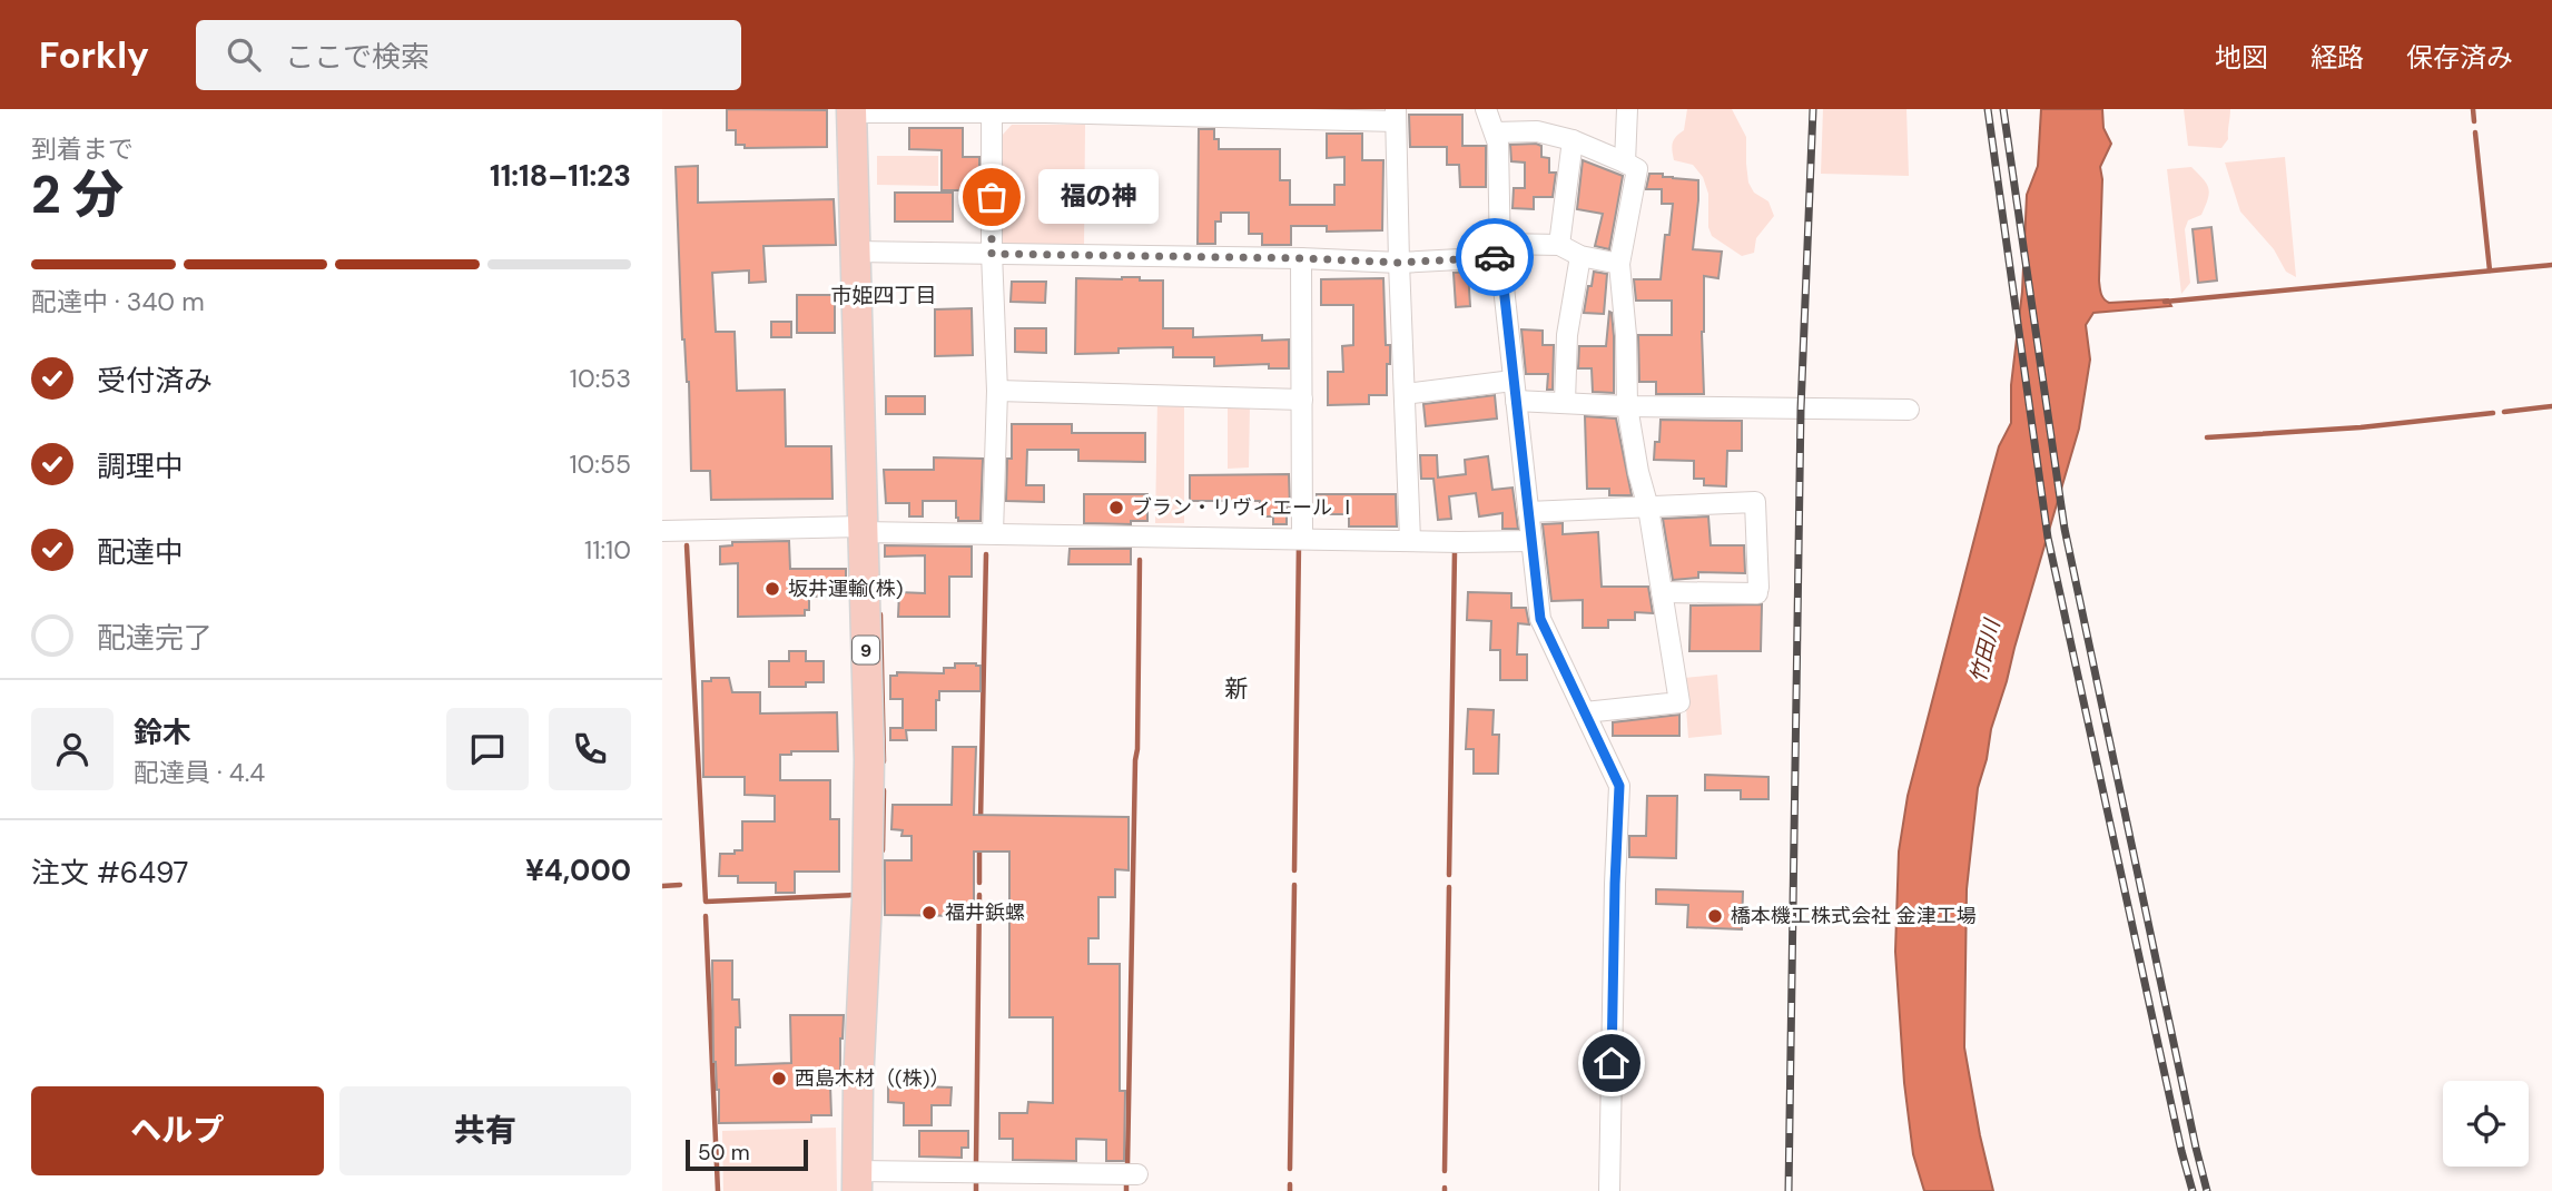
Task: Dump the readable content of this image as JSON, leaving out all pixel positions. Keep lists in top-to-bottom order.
{
  "streets": {
    "main road": ["9"]
  },
  "districts": ["市姫四丁目", "新"],
  "water": ["竹田川"],
  "places": [
    "福の神",
    "ブラン・リヴィエール Ⅰ",
    "坂井運輸(株)",
    "福井鋲螺",
    "橋本機工株式会社 金津工場",
    "西島木材（(株)）"
  ],
  "scale_bar": "50 m",
  "page": {
    "header": "Forkly",
    "search": "ここで検索",
    "nav": ["地図", "経路", "保存済み"],
    "heading": ["2 分", "到着まで", "11:18–11:23"],
    "panel": [
      "鈴木",
      "配達員 · 4.4",
      "注文 #6497",
      "¥4,000"
    ],
    "bubble": "福の神",
    "bar": "配達中 · 340 m",
    "list": [
      ["受付済み", "10:53"],
      ["調理中", "10:55"],
      ["配達中", "11:10"],
      "配達完了"
    ],
    "buttons": ["ヘルプ", "共有"],
    "scale": "50 m"
  }
}
